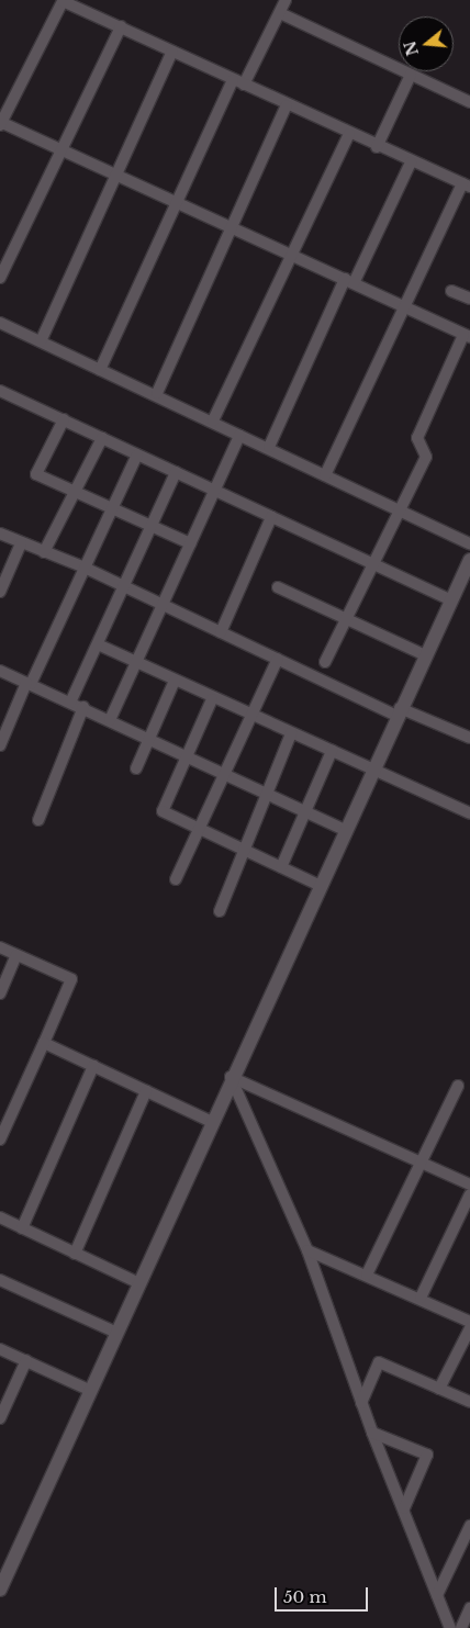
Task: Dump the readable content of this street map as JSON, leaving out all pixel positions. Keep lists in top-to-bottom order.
{
  "scale_bar": "50 m",
  "north": "left"
}
